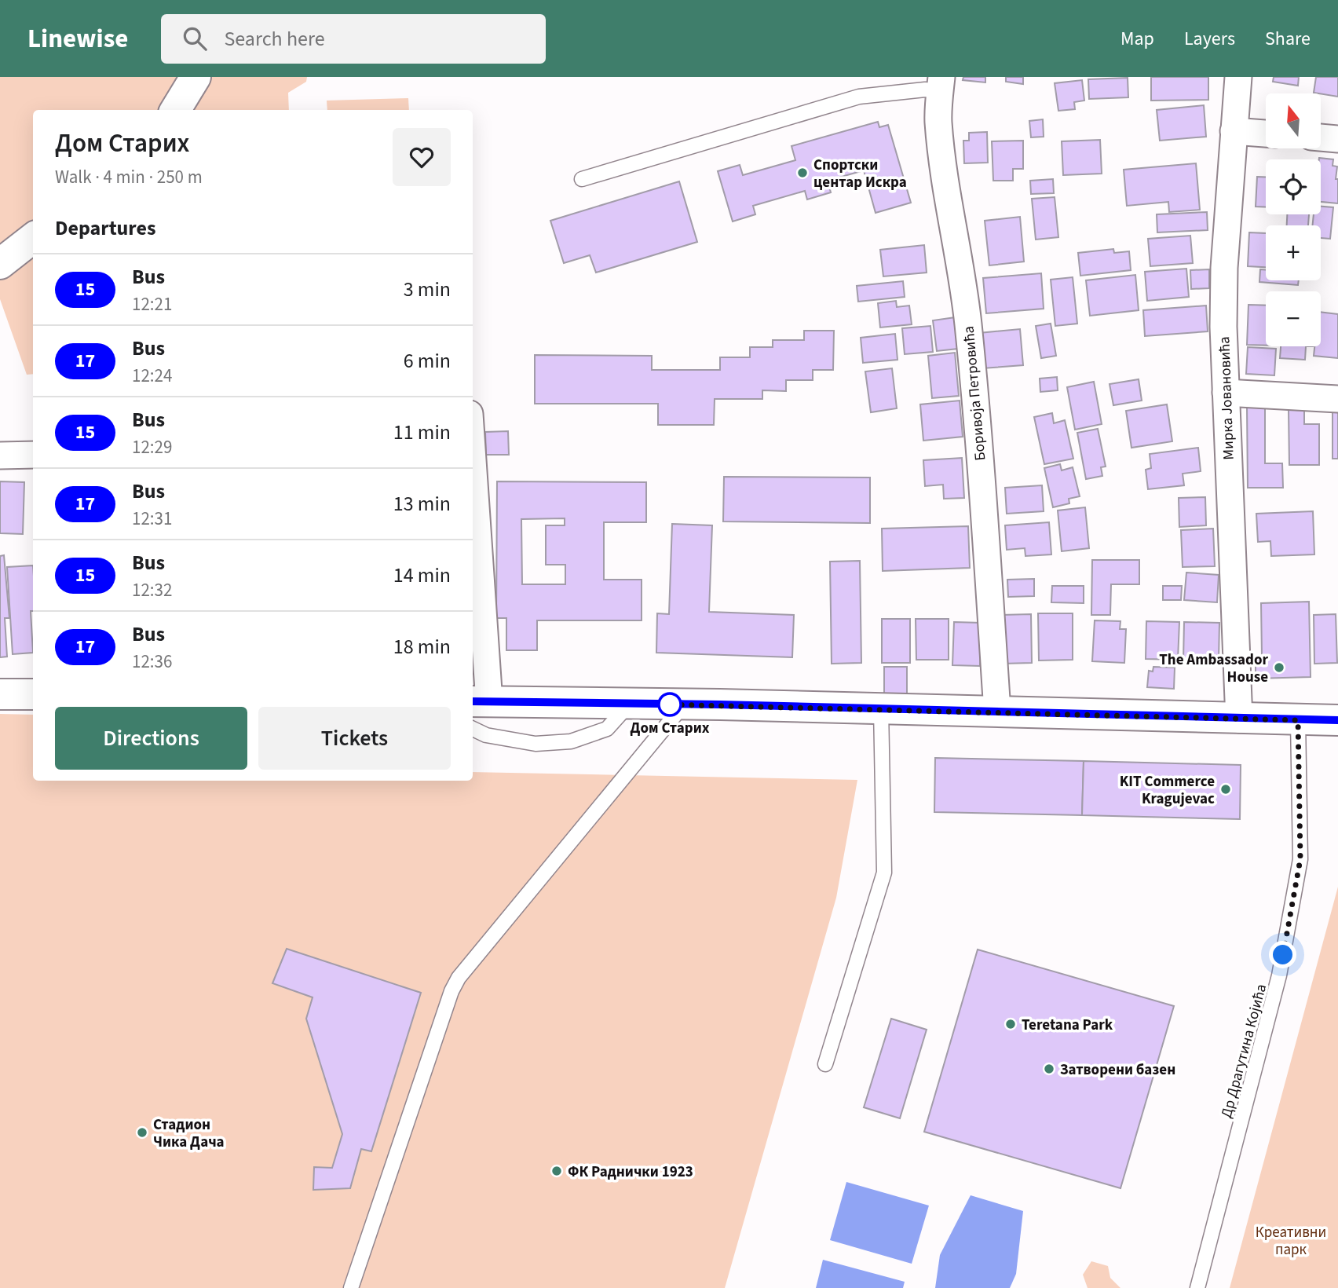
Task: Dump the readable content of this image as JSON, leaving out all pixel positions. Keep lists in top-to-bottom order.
{
  "streets": {
    "street": ["Боривоја Петровића", "Мирка Јовановића"],
    "lane": ["Др Драгутина Којића"]
  },
  "parks": ["Креативни парк"],
  "places": [
    "Спортски центар Искра",
    "The Ambassador House",
    "Дом Старих",
    "KIT Commerce Kragujevac",
    "Teretana Park",
    "Затворени базен",
    "Стадион Чика Дача",
    "ФК Раднички 1923"
  ],
  "lines": ["bus line 15"],
  "north": "top",
  "page": {
    "header": "Linewise",
    "search": "Search here",
    "nav": ["Map", "Layers", "Share"],
    "map_buttons": ["+", "−"],
    "heading": [
      ["Дом Старих", "Walk · 4 min · 250 m"],
      "Departures"
    ],
    "list": [
      {
        "mark": "15",
        "name": "Bus",
        "note": "12:21",
        "value": "3 min"
      },
      {
        "mark": "17",
        "name": "Bus",
        "note": "12:24",
        "value": "6 min"
      },
      {
        "mark": "15",
        "name": "Bus",
        "note": "12:29",
        "value": "11 min"
      },
      {
        "mark": "17",
        "name": "Bus",
        "note": "12:31",
        "value": "13 min"
      },
      {
        "mark": "15",
        "name": "Bus",
        "note": "12:32",
        "value": "14 min"
      },
      {
        "mark": "17",
        "name": "Bus",
        "note": "12:36",
        "value": "18 min"
      }
    ],
    "buttons": ["Directions", "Tickets"]
  }
}
